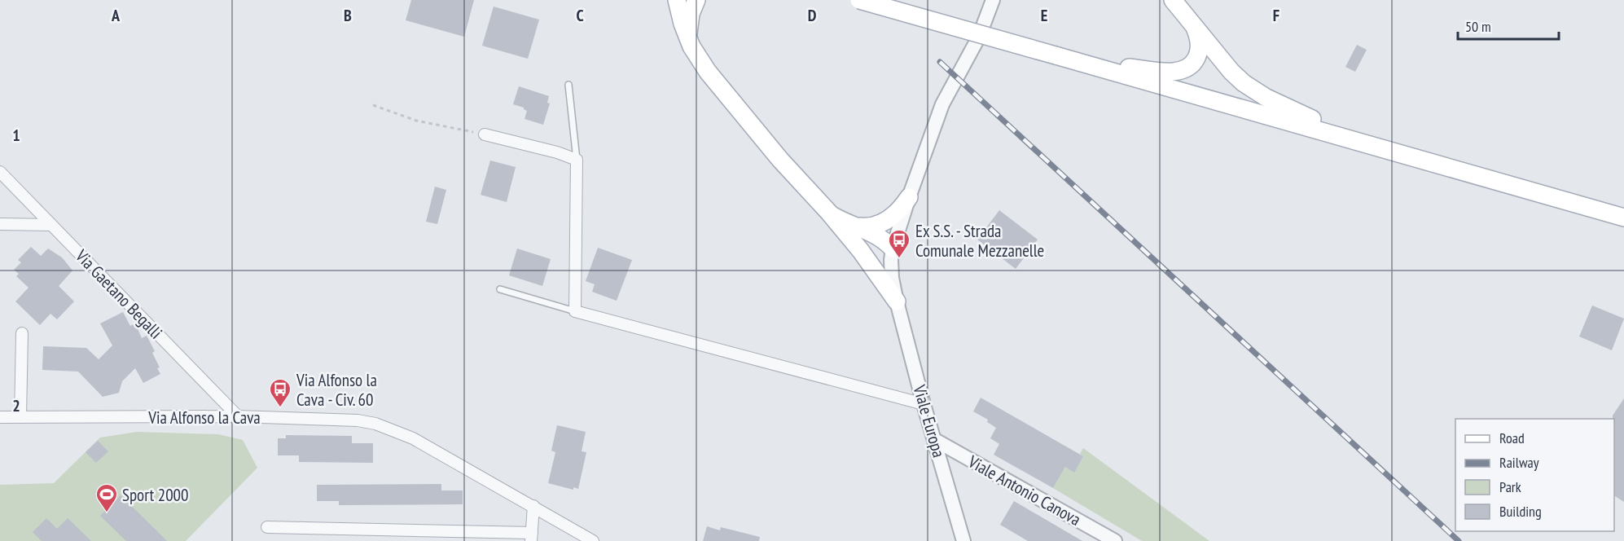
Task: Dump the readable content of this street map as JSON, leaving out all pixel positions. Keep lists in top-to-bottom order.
{
  "streets": {
    "street": [
      "Via Gaetano Begalli",
      "Via Alfonso la Cava",
      "Viale Europa",
      "Viale Antonio Canova"
    ]
  },
  "crossings": [
    ["Via Gaetano Begalli", "Via Alfonso la Cava"],
    ["Viale Europa", "Viale Antonio Canova"]
  ],
  "places": {
    "bus stop": ["Ex S.S. - Strada Comunale Mezzanelle", "Via Alfonso la Cava - Civ. 60"],
    "sports": ["Sport 2000"]
  },
  "legend": [
    "Road",
    "Railway",
    "Park",
    "Building"
  ],
  "scale_bar": "50 m",
  "grid": {
    "columns": [
      "A",
      "B",
      "C",
      "D",
      "E",
      "F"
    ],
    "rows": ["1", "2"]
  }
}
